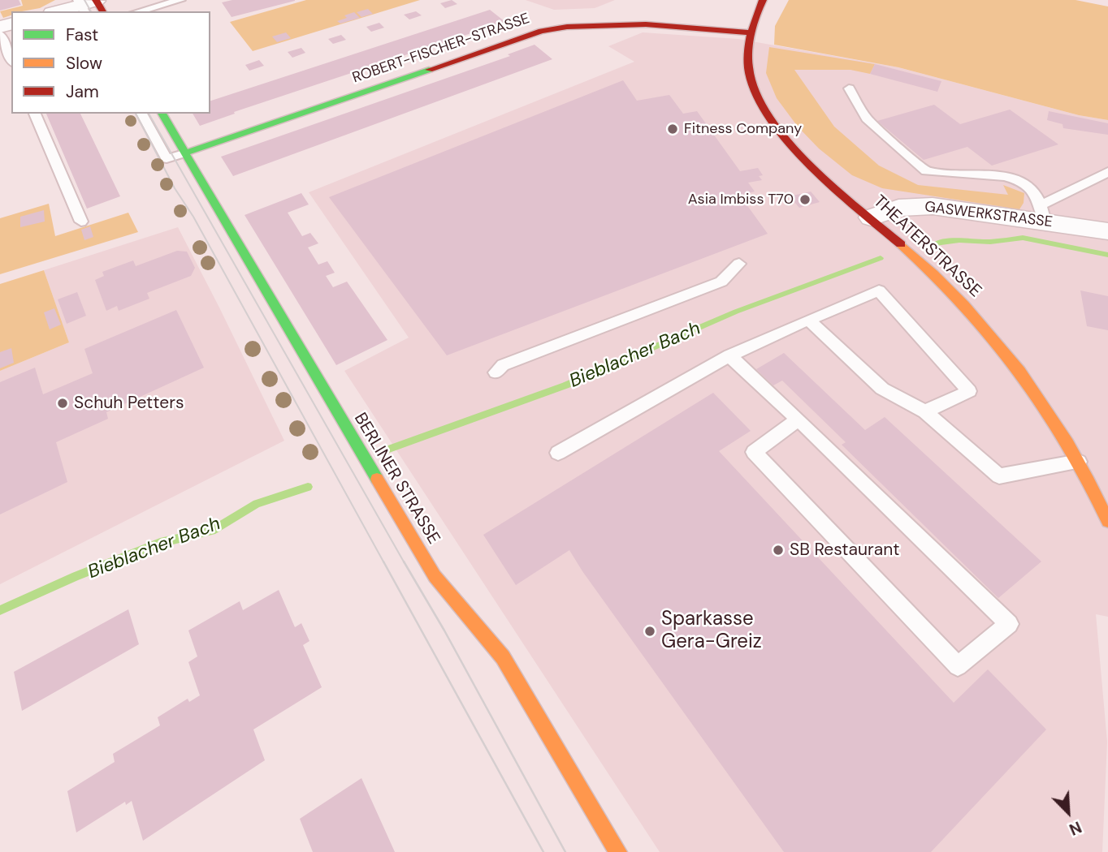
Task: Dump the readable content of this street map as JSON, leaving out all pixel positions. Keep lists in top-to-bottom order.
{
  "streets": {
    "main road": ["ROBERT-FISCHER-STRASSE", "THEATERSTRASSE", "BERLINER STRASSE"],
    "street": ["GASWERKSTRASSE"]
  },
  "crossings": [
    ["ROBERT-FISCHER-STRASSE", "THEATERSTRASSE"],
    ["ROBERT-FISCHER-STRASSE", "BERLINER STRASSE"],
    ["GASWERKSTRASSE", "THEATERSTRASSE"]
  ],
  "water": ["Bieblacher Bach"],
  "places": [
    "Fitness Company",
    "Asia Imbiss T70",
    "Schuh Petters",
    "SB Restaurant",
    "Sparkasse Gera-Greiz"
  ],
  "legend": ["Fast", "Slow", "Jam"],
  "north": "bottom right"
}
